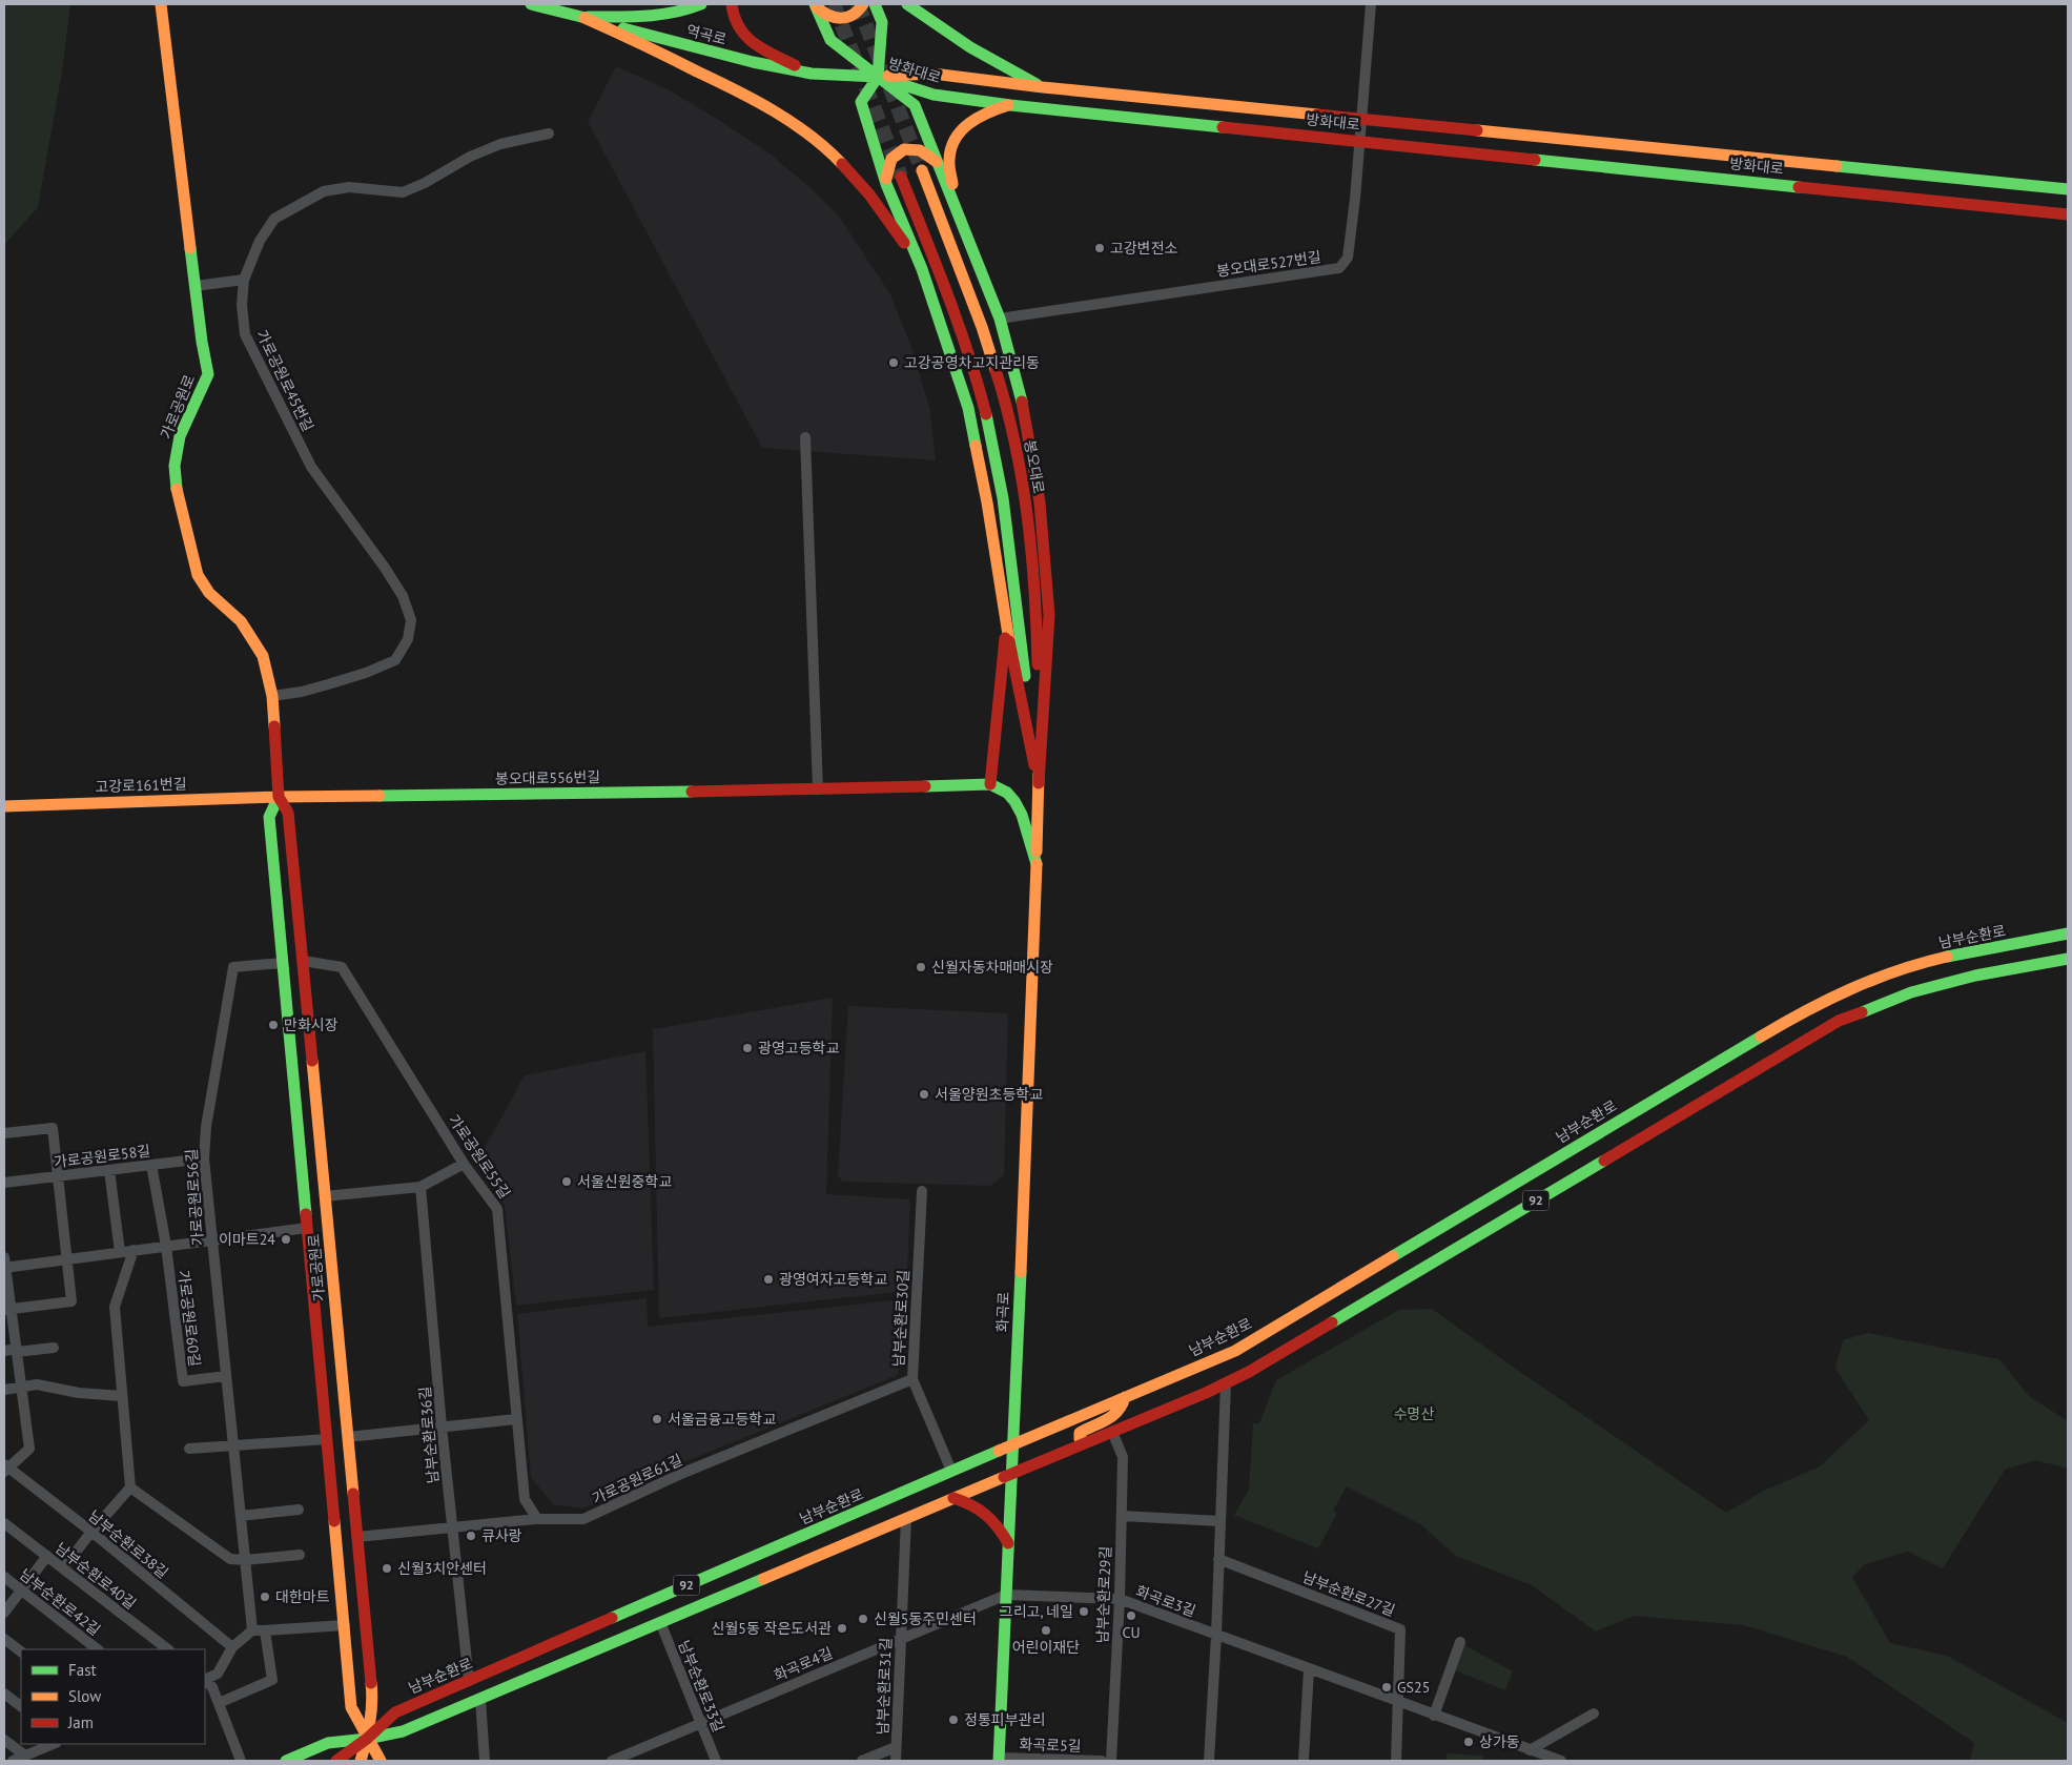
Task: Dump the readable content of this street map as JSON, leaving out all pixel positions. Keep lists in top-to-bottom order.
{
  "streets": {
    "main road": [
      "역곡로",
      "방화대로",
      "가로공원로",
      "봉오대로",
      "봉오대로556번길",
      "고강로161번길",
      "남부순환로",
      "92",
      "화곡로"
    ],
    "street": [
      "봉오대로527번길",
      "가로공원로45번길",
      "가로공원로58길",
      "가로공원로55길",
      "가로공원로56길",
      "가로공원로60길",
      "남부순환로30길",
      "남부순환로36길",
      "가로공원로61길",
      "남부순환로38길",
      "남부순환로40길",
      "남부순환로27길",
      "남부순환로29길",
      "화곡로3길",
      "남부순환로42길",
      "화곡로4길",
      "남부순환로33길",
      "남부순환로31길",
      "화곡로5길"
    ]
  },
  "crossings": [
    ["역곡로", "방화대로"],
    ["가로공원로45번길", "가로공원로"],
    ["가로공원로", "봉오대로556번길"],
    ["가로공원로", "고강로161번길"],
    ["가로공원로", "남부순환로"],
    ["가로공원로", "가로공원로55길"],
    ["가로공원로", "가로공원로56길"],
    ["가로공원로", "가로공원로61길"],
    ["봉오대로", "화곡로"],
    ["봉오대로556번길", "고강로161번길"],
    ["남부순환로", "화곡로"],
    ["남부순환로", "남부순환로30길"],
    ["남부순환로", "남부순환로36길"],
    ["남부순환로", "남부순환로29길"],
    ["남부순환로", "남부순환로33길"],
    ["남부순환로", "남부순환로31길"],
    ["가로공원로58길", "가로공원로56길"],
    ["가로공원로58길", "가로공원로60길"],
    ["가로공원로55길", "가로공원로61길"],
    ["가로공원로56길", "가로공원로60길"],
    ["화곡로", "화곡로3길"],
    ["화곡로", "화곡로4길"],
    ["화곡로", "화곡로5길"],
    ["남부순환로30길", "가로공원로61길"],
    ["남부순환로36길", "가로공원로61길"],
    ["남부순환로27길", "화곡로3길"],
    ["남부순환로29길", "화곡로3길"],
    ["화곡로3길", "화곡로4길"],
    ["화곡로4길", "남부순환로33길"],
    ["화곡로4길", "남부순환로31길"]
  ],
  "parks": ["수명산"],
  "places": [
    "고강변전소",
    "고강공영차고지관리동",
    "신월자동차매매시장",
    "만화시장",
    "광영고등학교",
    "서울양원초등학교",
    "서울신원중학교",
    "이마트24",
    "광영여자고등학교",
    "서울금융고등학교",
    "큐사랑",
    "신월3치안센터",
    "대한마트",
    "그리고, 네일",
    "CU",
    "신월5동주민센터",
    "신월5동 작은도서관",
    "어린이재단",
    "GS25",
    "정통피부관리",
    "상가동"
  ],
  "legend": ["Fast", "Slow", "Jam"]
}
